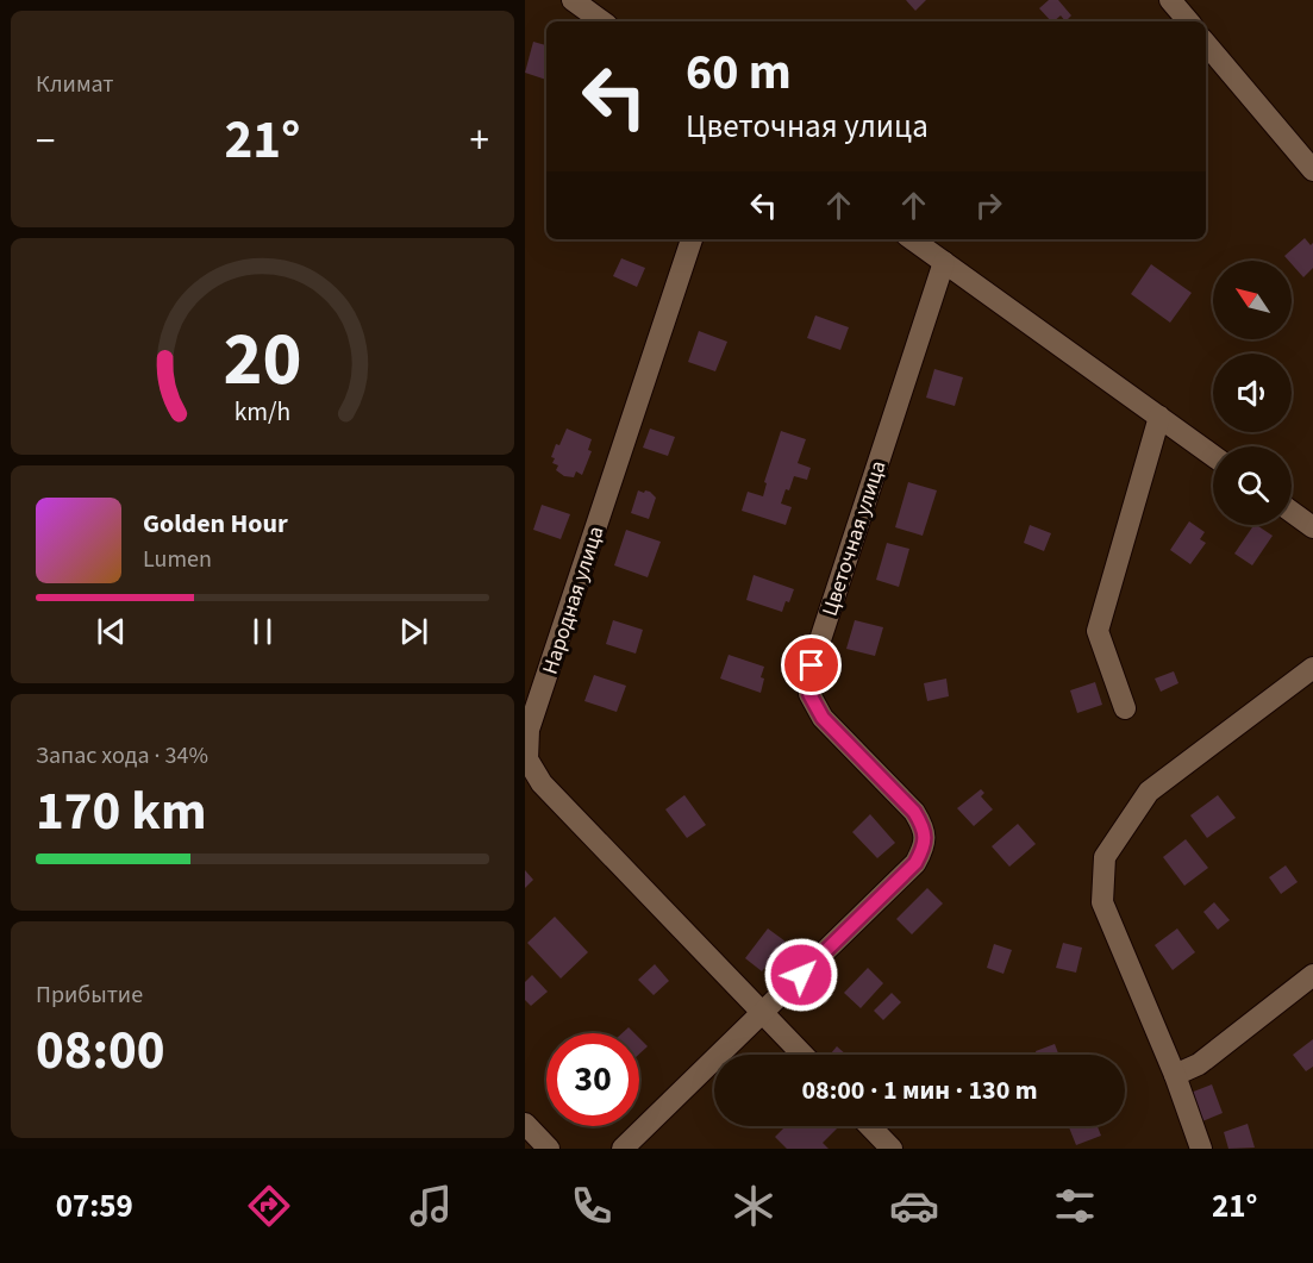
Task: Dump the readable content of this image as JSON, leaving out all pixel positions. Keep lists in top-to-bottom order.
{
  "streets": {
    "street": ["Цветочная улица", "Народная улица"]
  },
  "crossings": [
    ["Цветочная улица", "Народная улица"]
  ],
  "north": "top left",
  "page": {
    "tile": [
      "Климат",
      ["Запас хода · 34%", "170 km"],
      ["Прибытие", "08:00"]
    ],
    "turn": ["60 m", "Цветочная улица"],
    "heat": ["−", "21°", "+"],
    "song": ["Golden Hour", "Lumen"],
    "limit": "30",
    "trip": "08:00 · 1 мин · 130 m",
    "tabs": ["07:59", "21°"],
    "gauge": ["20", "km/h"]
  }
}
